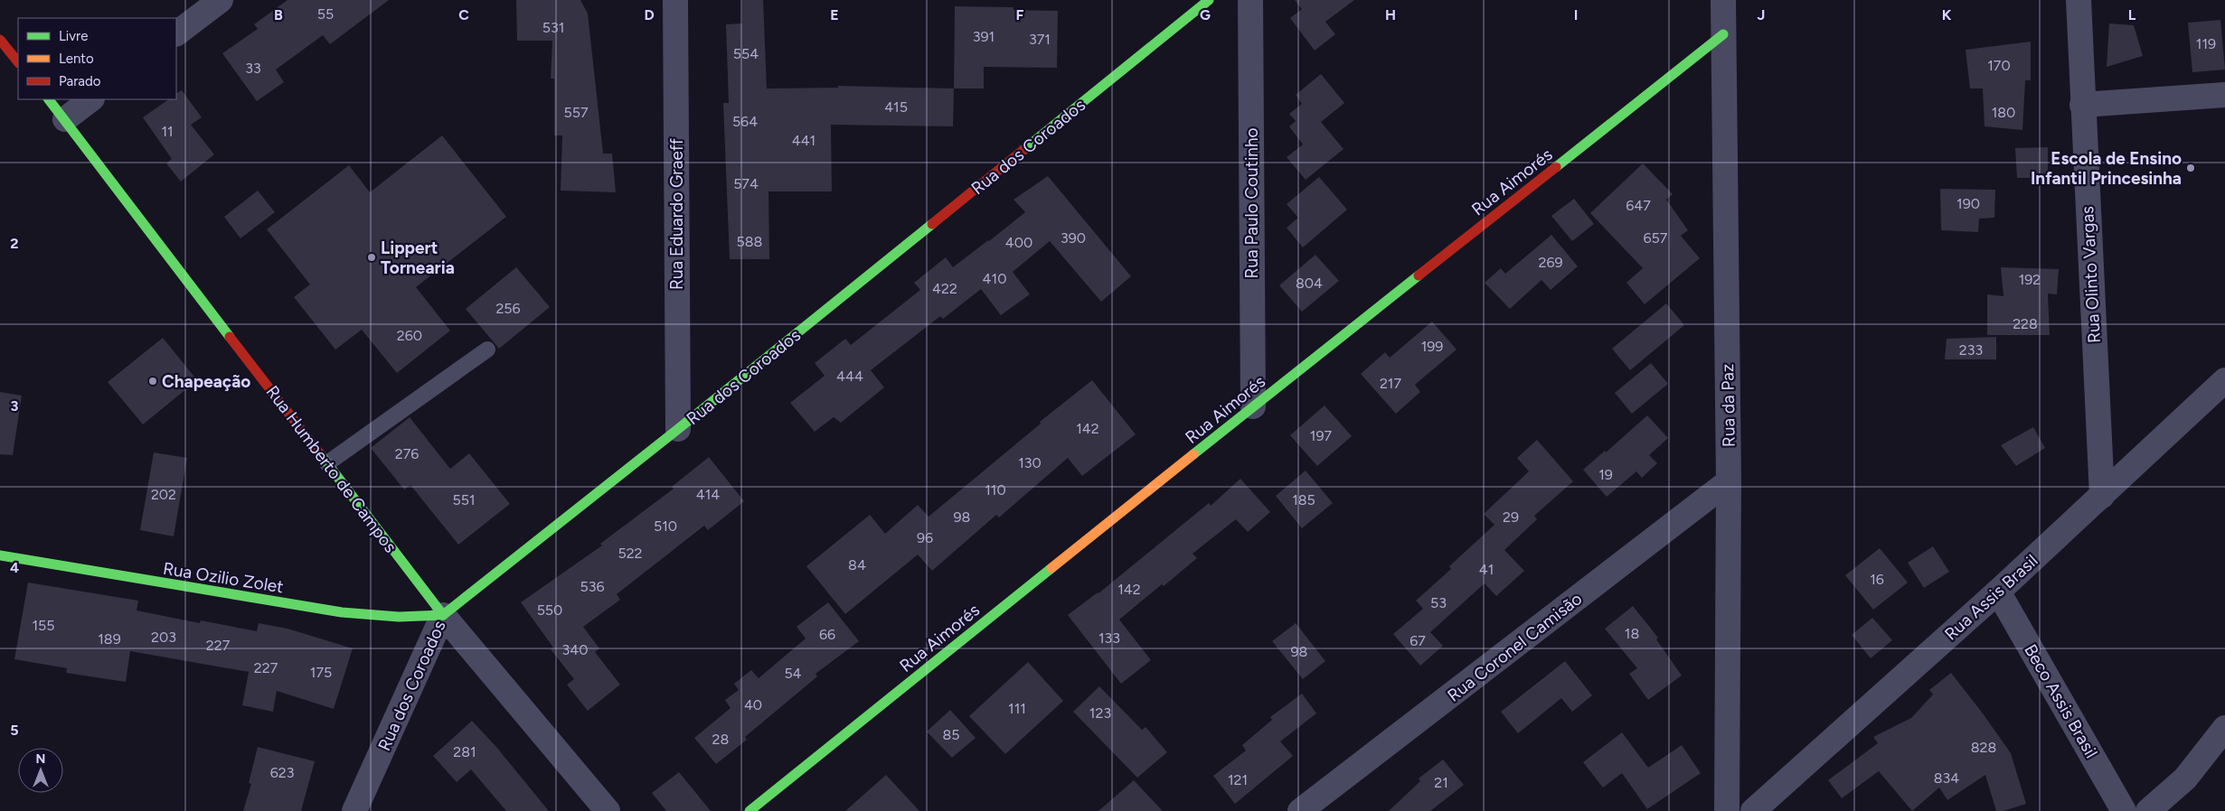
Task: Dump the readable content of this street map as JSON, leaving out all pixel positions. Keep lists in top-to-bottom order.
{
  "streets": {
    "street": [
      "Rua dos Coroados",
      "Rua Aimorés",
      "Rua Paulo Coutinho",
      "Rua Eduardo Graeff",
      "Rua Olinto Vargas",
      "Rua da Paz",
      "Rua Humberto de Campos",
      "Rua Ozilio Zolet",
      "Rua Assis Brasil",
      "Rua Coronel Camisão",
      "Beco Assis Brasil"
    ]
  },
  "crossings": [
    ["Rua dos Coroados", "Rua Eduardo Graeff"],
    ["Rua dos Coroados", "Rua Humberto de Campos"],
    ["Rua dos Coroados", "Rua Ozilio Zolet"],
    ["Rua Aimorés", "Rua Paulo Coutinho"],
    ["Rua Aimorés", "Rua da Paz"],
    ["Rua Olinto Vargas", "Rua Assis Brasil"],
    ["Rua da Paz", "Rua Coronel Camisão"],
    ["Rua Humberto de Campos", "Rua Ozilio Zolet"],
    ["Rua Assis Brasil", "Beco Assis Brasil"]
  ],
  "places": ["Escola de Ensino Infantil Princesinha", "Lippert Tornearia", "Chapeação"],
  "house_numbers": [
    "55",
    "531",
    "391",
    "371",
    "119",
    "554",
    "170",
    "33",
    "415",
    "557",
    "180",
    "564",
    "11",
    "441",
    "574",
    "190",
    "647",
    "390",
    "657",
    "588",
    "400",
    "269",
    "410",
    "192",
    "804",
    "422",
    "256",
    "228",
    "260",
    "199",
    "233",
    "444",
    "217",
    "142",
    "197",
    "276",
    "130",
    "19",
    "110",
    "202",
    "414",
    "551",
    "185",
    "98",
    "29",
    "510",
    "96",
    "522",
    "84",
    "41",
    "16",
    "536",
    "142",
    "53",
    "550",
    "155",
    "18",
    "66",
    "203",
    "133",
    "189",
    "67",
    "227",
    "340",
    "98",
    "227",
    "175",
    "54",
    "40",
    "111",
    "123",
    "85",
    "28",
    "828",
    "281",
    "623",
    "834",
    "121",
    "21"
  ],
  "legend": ["Livre", "Lento", "Parado"],
  "north": "top",
  "grid": {
    "columns": [
      "B",
      "C",
      "D",
      "E",
      "F",
      "G",
      "H",
      "I",
      "J",
      "K",
      "L"
    ],
    "rows": [
      "2",
      "3",
      "4",
      "5"
    ]
  }
}
